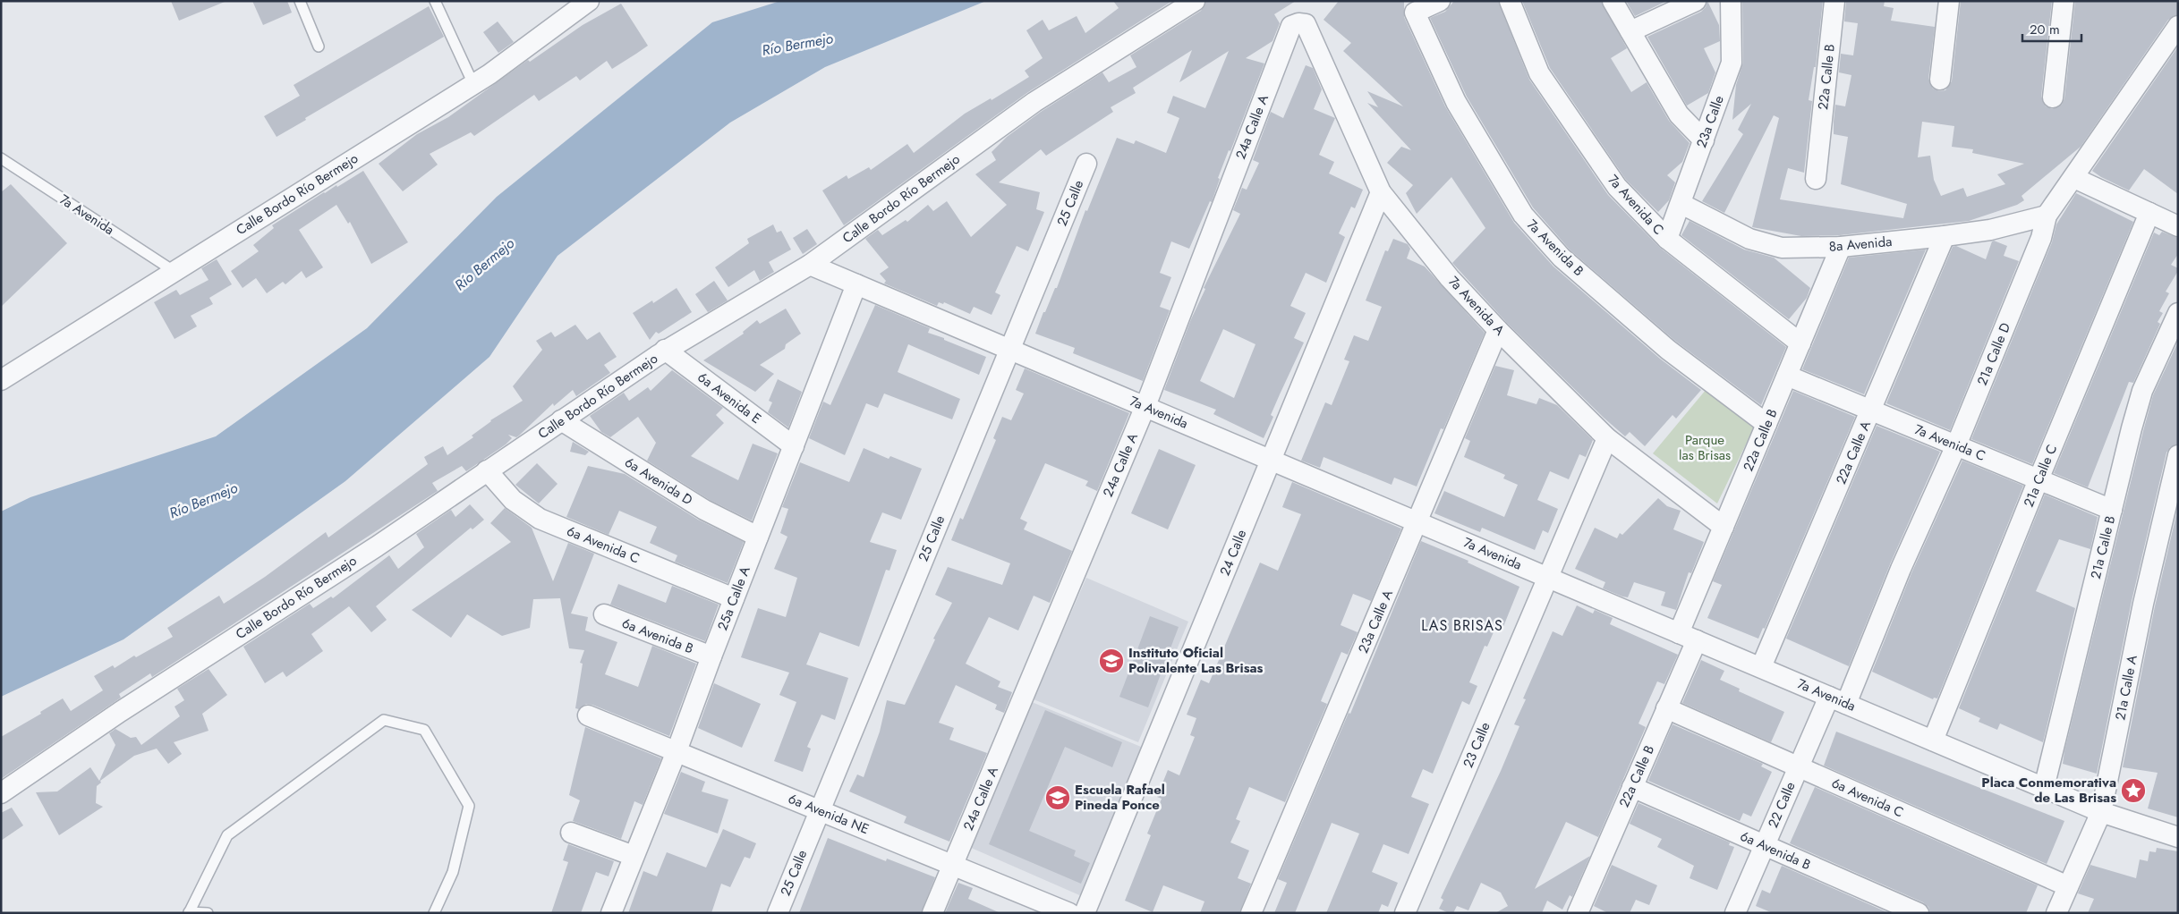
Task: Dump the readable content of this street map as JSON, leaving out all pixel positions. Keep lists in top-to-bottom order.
{
  "streets": {
    "street": [
      "22a Calle B",
      "23a Calle",
      "24a Calle A",
      "Calle Bordo Río Bermejo",
      "25 Calle",
      "7a Avenida C",
      "7a Avenida",
      "8a Avenida",
      "7a Avenida B",
      "7a Avenida A",
      "21a Calle D",
      "6a Avenida E",
      "22a Calle A",
      "21a Calle C",
      "6a Avenida D",
      "6a Avenida C",
      "21a Calle B",
      "24 Calle",
      "25a Calle A",
      "23a Calle A",
      "6a Avenida B",
      "21a Calle A",
      "23 Calle",
      "22 Calle",
      "6a Avenida NE"
    ]
  },
  "crossings": [
    ["22a Calle B", "7a Avenida C"],
    ["22a Calle B", "7a Avenida"],
    ["22a Calle B", "8a Avenida"],
    ["22a Calle B", "7a Avenida B"],
    ["22a Calle B", "7a Avenida A"],
    ["22a Calle B", "6a Avenida C"],
    ["22a Calle B", "6a Avenida B"],
    ["23a Calle", "7a Avenida C"],
    ["23a Calle", "8a Avenida"],
    ["24a Calle A", "7a Avenida"],
    ["24a Calle A", "7a Avenida A"],
    ["24a Calle A", "6a Avenida NE"],
    ["Calle Bordo Río Bermejo", "7a Avenida"],
    ["Calle Bordo Río Bermejo", "6a Avenida E"],
    ["Calle Bordo Río Bermejo", "6a Avenida D"],
    ["Calle Bordo Río Bermejo", "6a Avenida C"],
    ["25 Calle", "7a Avenida"],
    ["25 Calle", "6a Avenida NE"],
    ["7a Avenida C", "21a Calle D"],
    ["7a Avenida C", "22a Calle A"],
    ["7a Avenida C", "21a Calle C"],
    ["7a Avenida C", "21a Calle B"],
    ["7a Avenida", "21a Calle D"],
    ["7a Avenida", "22a Calle A"],
    ["7a Avenida", "21a Calle C"],
    ["7a Avenida", "21a Calle B"],
    ["7a Avenida", "24 Calle"],
    ["7a Avenida", "25a Calle A"],
    ["7a Avenida", "23a Calle A"],
    ["7a Avenida", "21a Calle A"],
    ["7a Avenida", "23 Calle"],
    ["7a Avenida", "22 Calle"],
    ["8a Avenida", "21a Calle D"],
    ["8a Avenida", "22a Calle A"],
    ["7a Avenida A", "24 Calle"],
    ["7a Avenida A", "23a Calle A"],
    ["7a Avenida A", "23 Calle"],
    ["21a Calle D", "22 Calle"],
    ["6a Avenida E", "25a Calle A"],
    ["6a Avenida D", "25a Calle A"],
    ["6a Avenida C", "25a Calle A"],
    ["6a Avenida C", "21a Calle A"],
    ["6a Avenida C", "22 Calle"],
    ["25a Calle A", "6a Avenida B"],
    ["25a Calle A", "6a Avenida NE"],
    ["6a Avenida B", "22 Calle"]
  ],
  "districts": ["LAS BRISAS"],
  "water": ["Río Bermejo"],
  "parks": ["Parque las Brisas"],
  "places": {
    "school or university": ["Instituto Oficial Polivalente Las Brisas", "Escuela Rafael Pineda Ponce"],
    "place": ["Placa Conmemorativa de Las Brisas"]
  },
  "scale_bar": "20 m"
}
